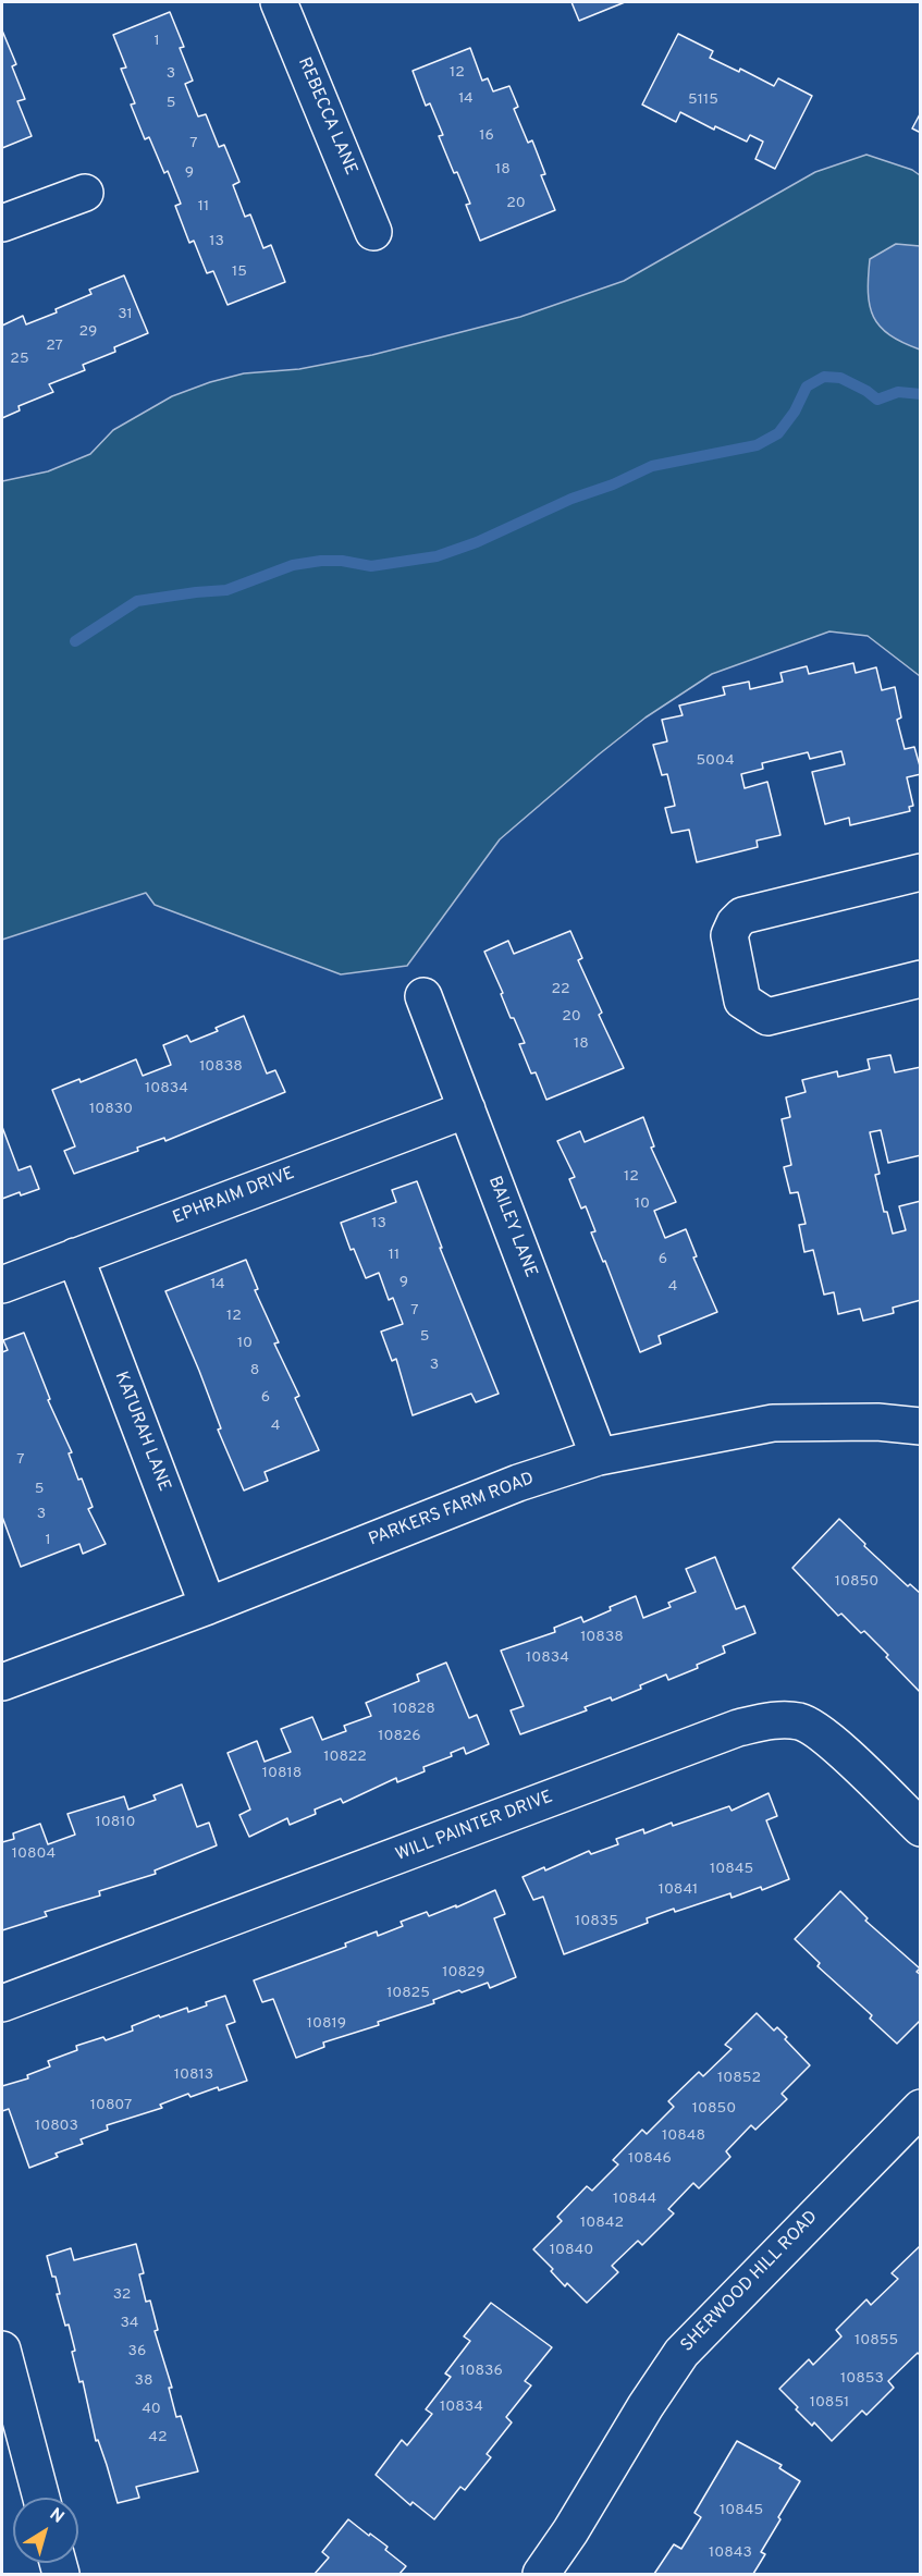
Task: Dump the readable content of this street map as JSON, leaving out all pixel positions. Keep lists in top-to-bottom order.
{
  "streets": {
    "street": [
      "REBECCA LANE",
      "EPHRAIM DRIVE",
      "BAILEY LANE",
      "KATURAH LANE",
      "PARKERS FARM ROAD",
      "WILL PAINTER DRIVE",
      "SHERWOOD HILL ROAD"
    ]
  },
  "crossings": [
    ["EPHRAIM DRIVE", "BAILEY LANE"],
    ["EPHRAIM DRIVE", "KATURAH LANE"],
    ["BAILEY LANE", "PARKERS FARM ROAD"],
    ["KATURAH LANE", "PARKERS FARM ROAD"]
  ],
  "house_numbers": [
    "1",
    "12",
    "3",
    "14",
    "5115",
    "5",
    "16",
    "7",
    "18",
    "9",
    "20",
    "11",
    "13",
    "15",
    "31",
    "29",
    "27",
    "25",
    "5004",
    "22",
    "20",
    "18",
    "10838",
    "10834",
    "10830",
    "12",
    "10",
    "13",
    "11",
    "6",
    "9",
    "14",
    "4",
    "7",
    "12",
    "5",
    "10",
    "3",
    "8",
    "6",
    "4",
    "7",
    "5",
    "3",
    "1",
    "10850",
    "10838",
    "10834",
    "10828",
    "10826",
    "10822",
    "10818",
    "10810",
    "10804",
    "10845",
    "10841",
    "10835",
    "10829",
    "10825",
    "10819",
    "10813",
    "10852",
    "10807",
    "10850",
    "10803",
    "10848",
    "10846",
    "10844",
    "10842",
    "10840",
    "32",
    "34",
    "10855",
    "36",
    "10836",
    "10853",
    "38",
    "10851",
    "10834",
    "40",
    "42",
    "10845",
    "10843"
  ],
  "north": "top right"
}
